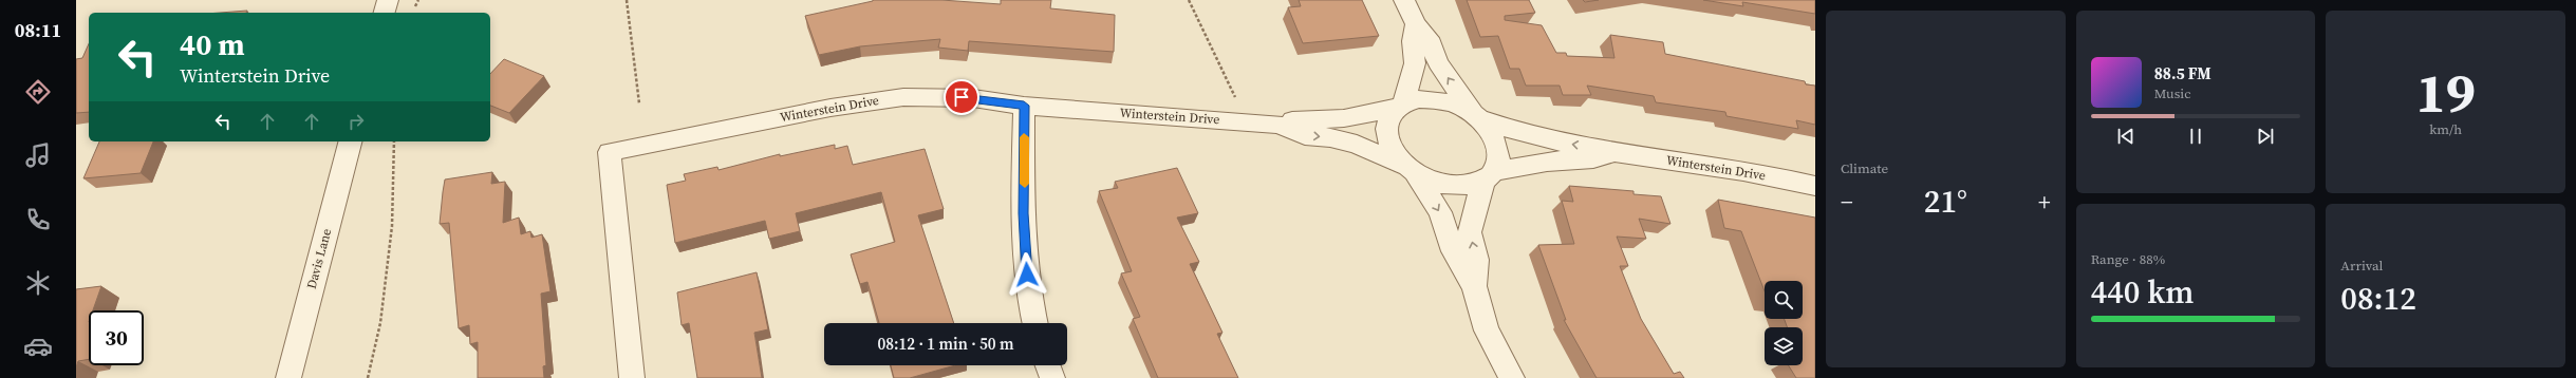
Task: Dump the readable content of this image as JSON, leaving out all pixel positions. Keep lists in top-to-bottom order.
{
  "streets": {
    "street": ["Winterstein Drive", "Davis Lane"]
  },
  "page": {
    "tabs": "08:11",
    "tile": [
      "Climate",
      ["19", "km/h"],
      ["Range · 88%", "440 km"],
      ["Arrival", "08:12"]
    ],
    "turn": ["40 m", "Winterstein Drive"],
    "song": ["88.5 FM", "Music"],
    "heat": ["−", "21°", "+"],
    "limit": "30",
    "trip": "08:12 · 1 min · 50 m"
  }
}
